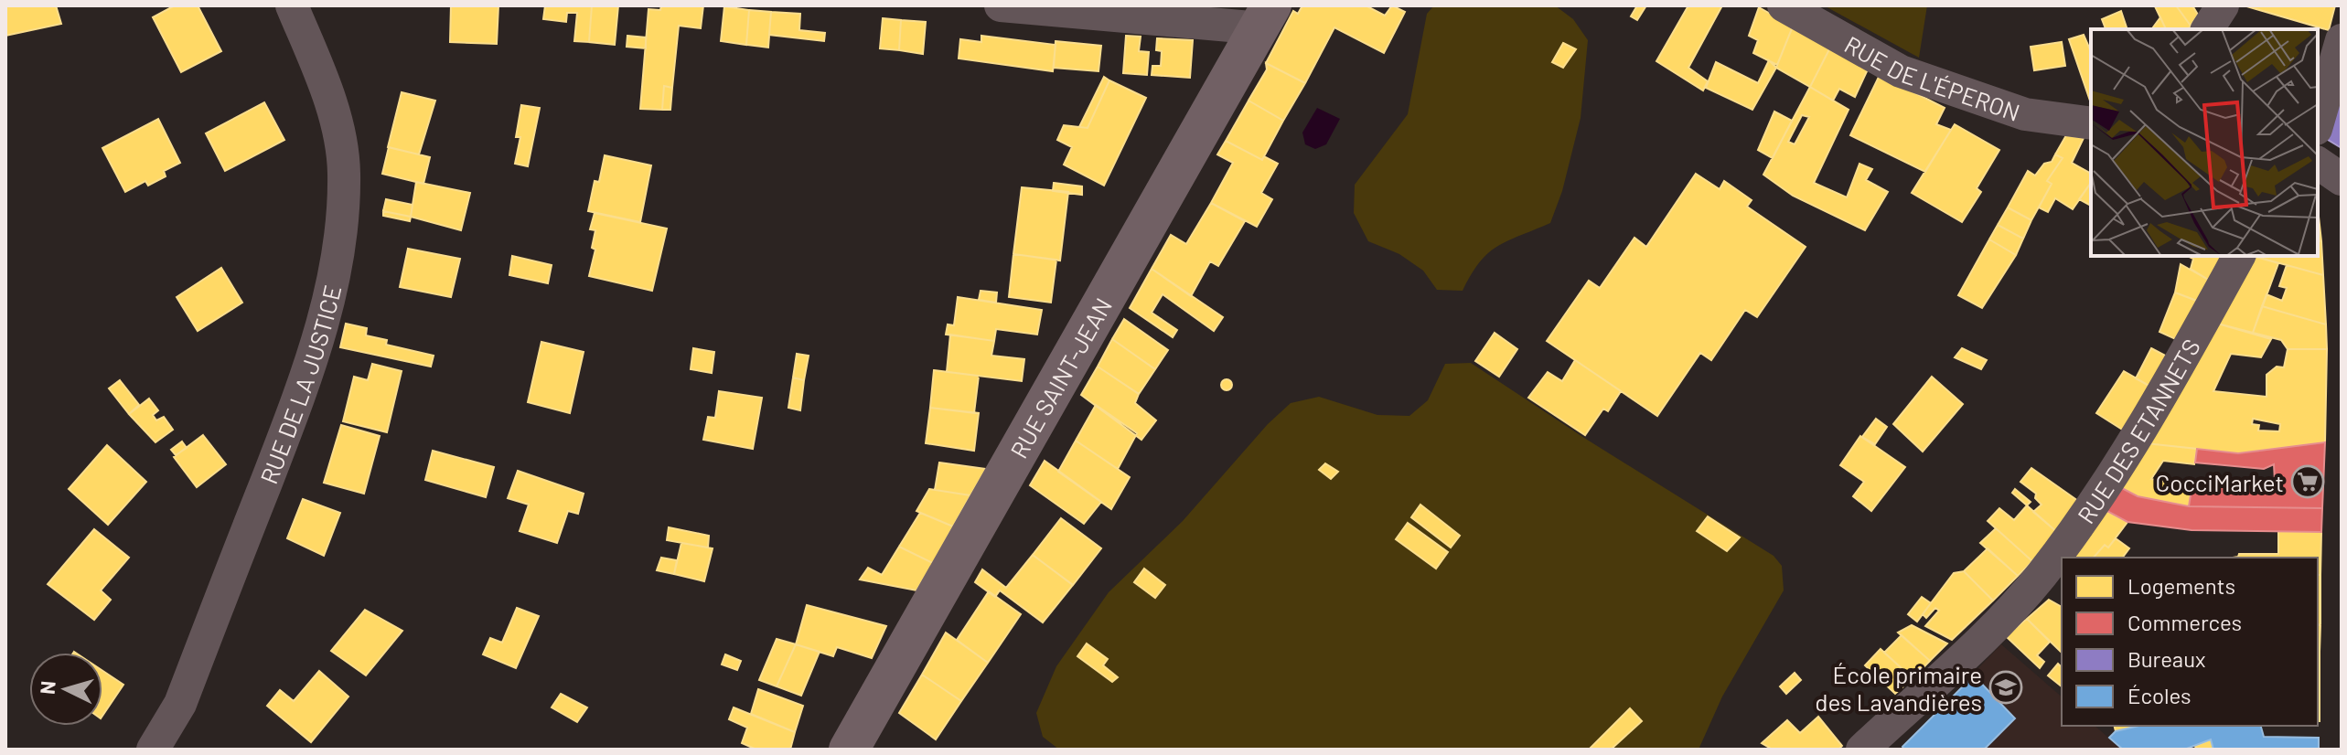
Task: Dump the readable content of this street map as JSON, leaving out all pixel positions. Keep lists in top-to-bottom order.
{
  "streets": {
    "street": [
      "RUE DE L'ÉPERON",
      "RUE SAINT-JEAN",
      "RUE DE LA JUSTICE",
      "RUE DES ETANNETS"
    ]
  },
  "places": {
    "supermarket": ["CocciMarket"],
    "school or university": ["École primaire des Lavandières"]
  },
  "legend": [
    "Logements",
    "Commerces",
    "Bureaux",
    "Écoles"
  ],
  "north": "left"
}
